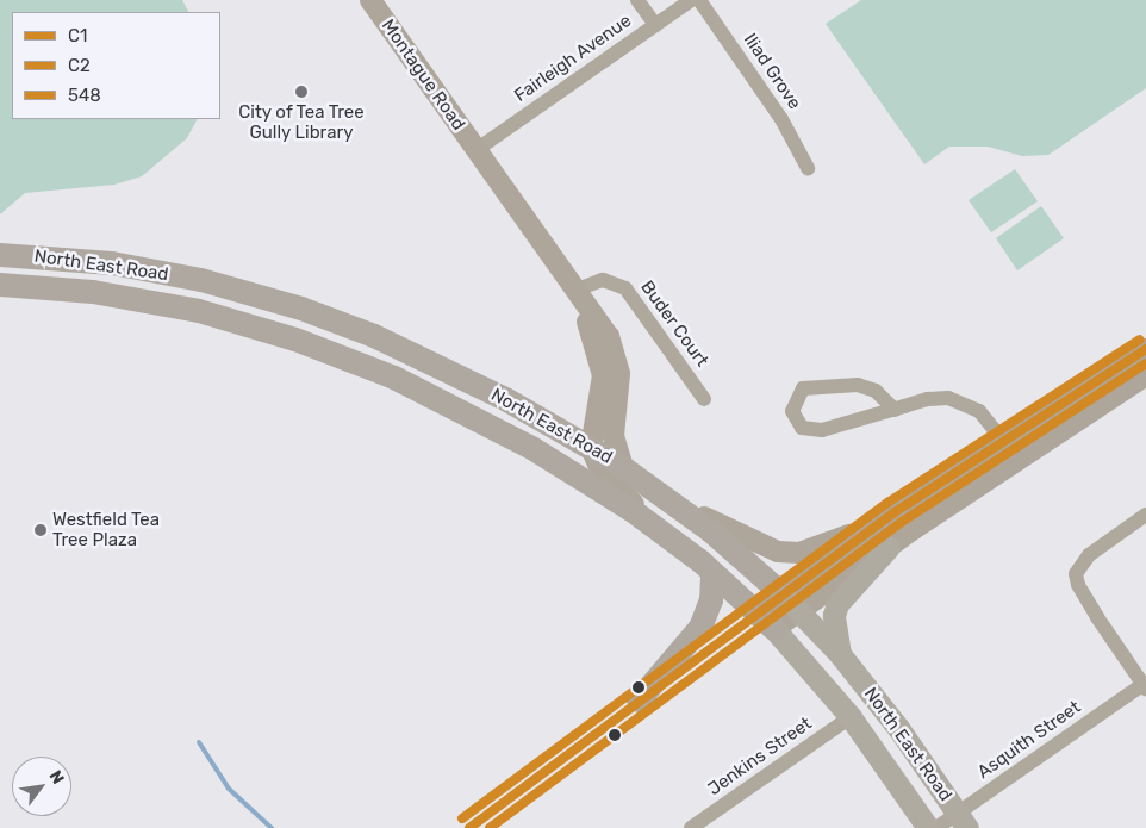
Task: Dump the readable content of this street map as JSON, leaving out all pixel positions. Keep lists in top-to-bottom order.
{
  "streets": {
    "highway": ["North East Road"],
    "main road": ["Montague Road"],
    "street": [
      "Fairleigh Avenue",
      "Iliad Grove",
      "Buder Court",
      "Asquith Street",
      "Jenkins Street"
    ]
  },
  "crossings": [
    ["Fairleigh Avenue", "Montague Road"],
    ["Montague Road", "North East Road"],
    ["Montague Road", "Buder Court"],
    ["North East Road", "Asquith Street"],
    ["North East Road", "Jenkins Street"]
  ],
  "places": ["City of Tea Tree Gully Library", "Westfield Tea Tree Plaza"],
  "lines": ["transit line 548", "transit line C1", "transit line C2"],
  "legend": ["C1", "C2", "548"],
  "north": "top right"
}
